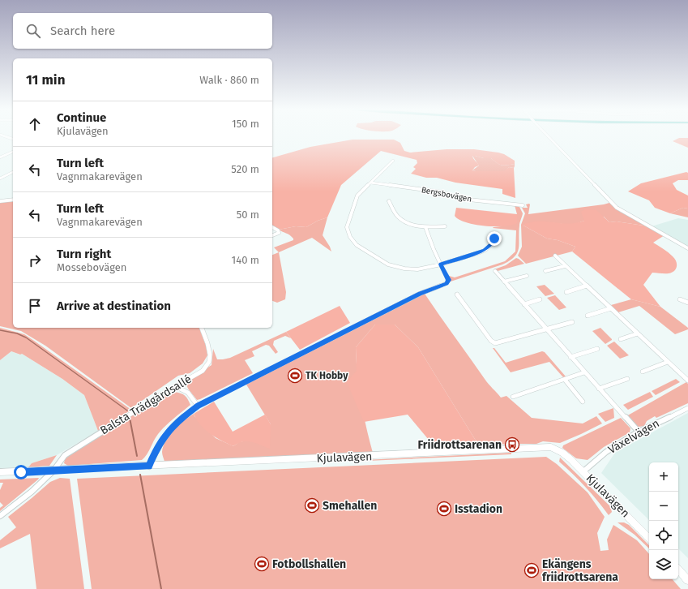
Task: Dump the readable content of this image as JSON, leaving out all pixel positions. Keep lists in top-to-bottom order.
{
  "streets": {
    "street": [
      "Bergsbovägen",
      "Balsta Trädgårdsallé",
      "Växelvägen",
      "Kjulavägen"
    ]
  },
  "crossings": [
    ["Balsta Trädgårdsallé", "Kjulavägen"],
    ["Växelvägen", "Kjulavägen"]
  ],
  "places": {
    "sports": [
      "TK Hobby",
      "Smehallen",
      "Isstadion",
      "Fotbollshallen",
      "Ekängens friidrottsarena"
    ],
    "bus stop": ["Friidrottsarenan"]
  },
  "page": {
    "search": "Search here",
    "heading": ["11 min", "Walk · 860 m"],
    "list": [
      ["Continue", "Kjulavägen", "150 m"],
      ["Turn left", "Vagnmakarevägen", "520 m"],
      ["Turn left", "Vagnmakarevägen", "50 m"],
      ["Turn right", "Mossebovägen", "140 m"],
      "Arrive at destination"
    ],
    "map_buttons": ["+", "−"]
  }
}
